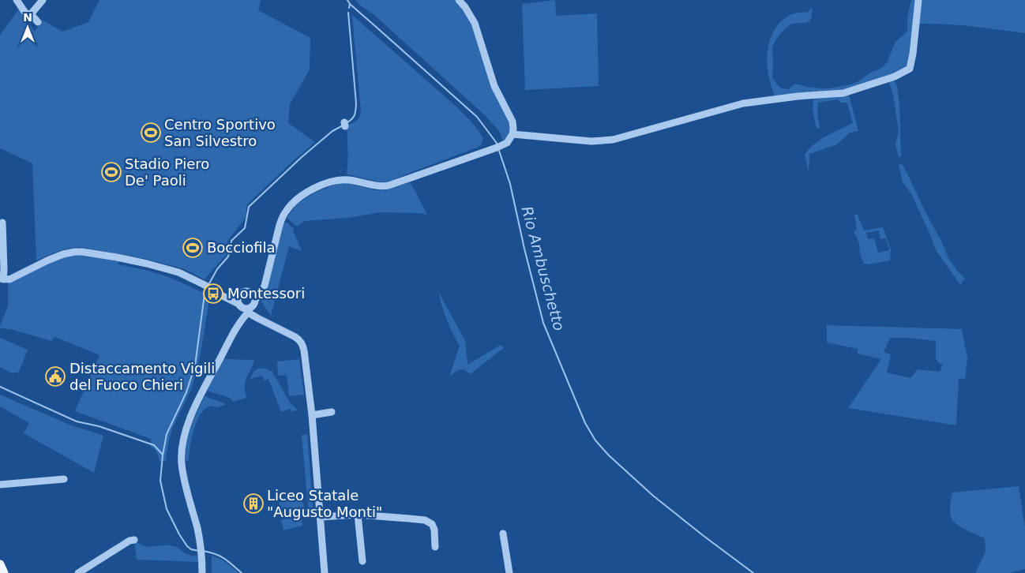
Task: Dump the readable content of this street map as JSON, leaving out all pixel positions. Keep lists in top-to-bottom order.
{
  "water": ["Rio Ambuschetto"],
  "places": {
    "sports": ["Centro Sportivo San Silvestro", "Stadio Piero De' Paoli", "Bocciofila"],
    "bus stop": ["Montessori"],
    "public building": ["Distaccamento Vigili del Fuoco Chieri"],
    "building": ["Liceo Statale \"Augusto Monti\""]
  },
  "north": "top"
}
